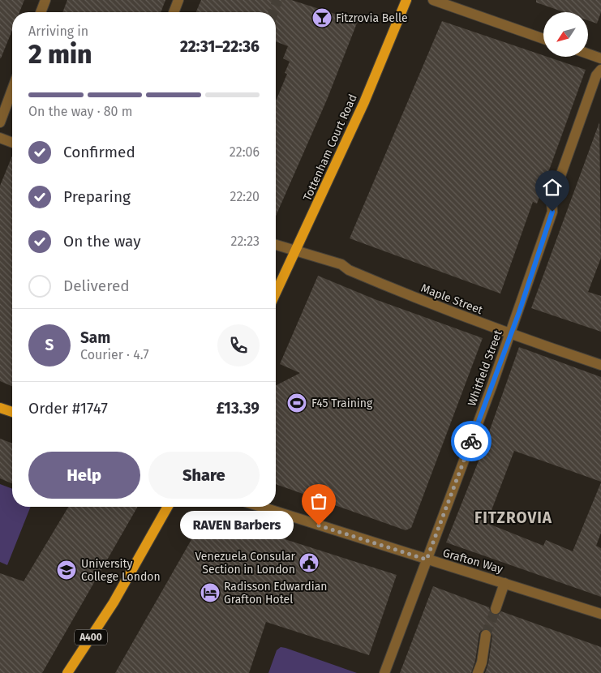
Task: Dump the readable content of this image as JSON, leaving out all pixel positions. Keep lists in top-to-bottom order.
{
  "streets": {
    "main road": ["Tottenham Court Road", "A400"],
    "street": ["Maple Street", "Whitfield Street", "Grafton Way"]
  },
  "crossings": [
    ["Tottenham Court Road", "Maple Street"],
    ["Maple Street", "Whitfield Street"],
    ["Whitfield Street", "Grafton Way"]
  ],
  "districts": ["FITZROVIA"],
  "places": {
    "bar": ["Fitzrovia Belle"],
    "sports": ["F45 Training"],
    "other": ["RAVEN Barbers"],
    "public building": ["Venezuela Consular Section in London"],
    "school or university": ["University College London"],
    "hotel": ["Radisson Edwardian Grafton Hotel"]
  },
  "north": "bottom left",
  "page": {
    "heading": ["2 min", "Arriving in", "22:31–22:36"],
    "panel": [
      "Sam",
      "Courier · 4.7",
      "Order #1747",
      "£13.39"
    ],
    "bar": "On the way · 80 m",
    "list": [
      ["Confirmed", "22:06"],
      ["Preparing", "22:20"],
      ["On the way", "22:23"],
      "Delivered"
    ],
    "round": "S",
    "buttons": ["Help", "Share"],
    "bubble": "RAVEN Barbers"
  }
}
